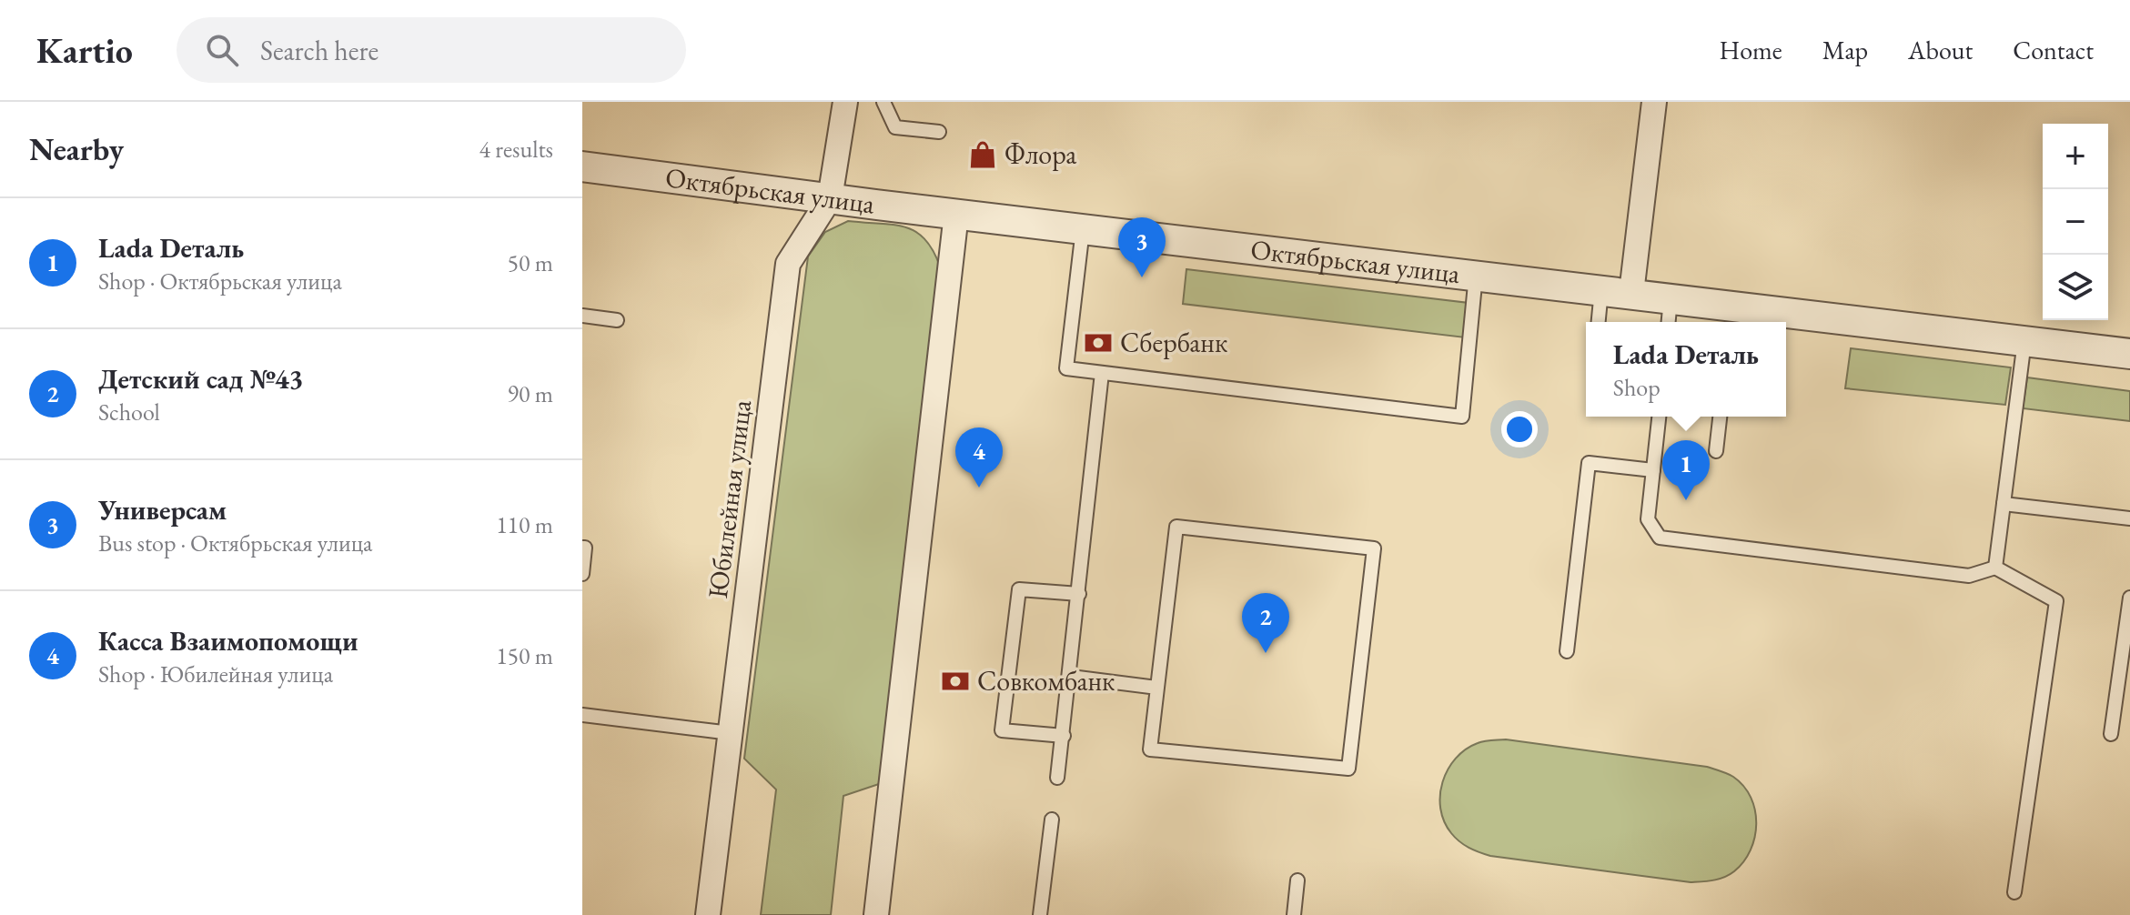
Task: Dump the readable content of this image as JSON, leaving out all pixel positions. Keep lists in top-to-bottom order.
{
  "streets": {
    "street": ["Октябрьская улица", "Юбилейная улица"]
  },
  "crossings": [
    ["Октябрьская улица", "Юбилейная улица"]
  ],
  "places": {
    "shop": ["Флора"],
    "bank": ["Сбербанк", "Совкомбанк"]
  },
  "page": {
    "header": "Kartio",
    "search": "Search here",
    "nav": [
      "Home",
      "Map",
      "About",
      "Contact"
    ],
    "heading": ["Nearby", "4 results"],
    "map_buttons": ["+", "−"],
    "list": [
      {
        "mark": "1",
        "name": "Lada Dеталь",
        "note": "Shop · Октябрьская улица",
        "value": "50 m"
      },
      {
        "mark": "2",
        "name": "Детский сад №43",
        "note": "School",
        "value": "90 m"
      },
      {
        "mark": "3",
        "name": "Универсам",
        "note": "Bus stop · Октябрьская улица",
        "value": "110 m"
      },
      {
        "mark": "4",
        "name": "Касса Взаимопомощи",
        "note": "Shop · Юбилейная улица",
        "value": "150 m"
      }
    ],
    "pins": [
      "3",
      "4",
      "1",
      "2"
    ],
    "popup": ["Lada Dеталь", "Shop"]
  }
}
